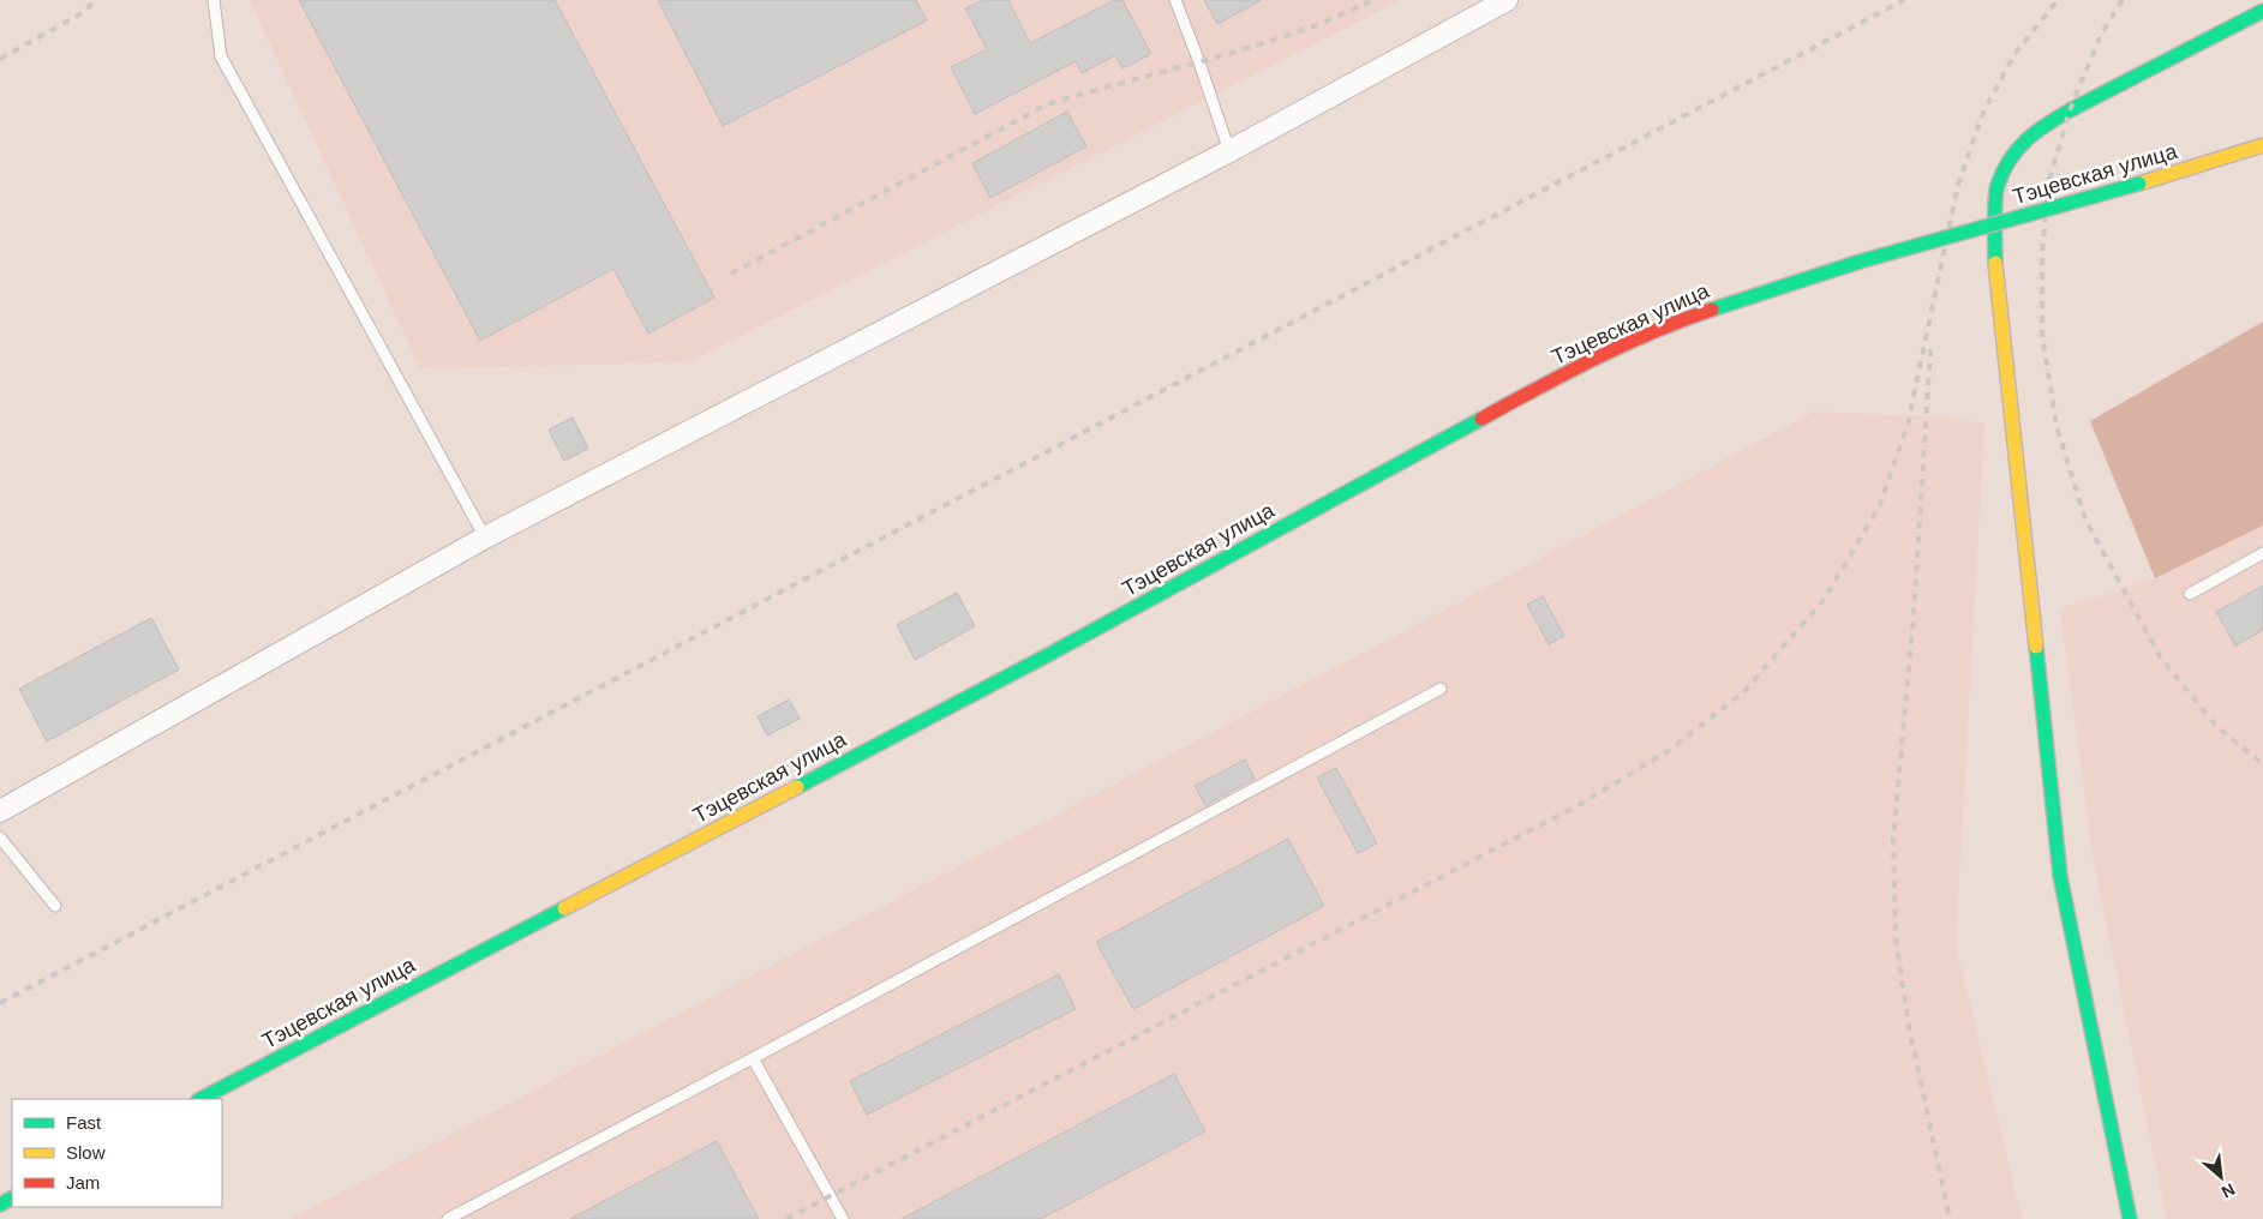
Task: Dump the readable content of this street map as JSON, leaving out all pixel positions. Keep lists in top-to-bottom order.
{
  "streets": {
    "street": ["Тэцевская улица"]
  },
  "legend": ["Fast", "Slow", "Jam"],
  "north": "bottom right"
}
